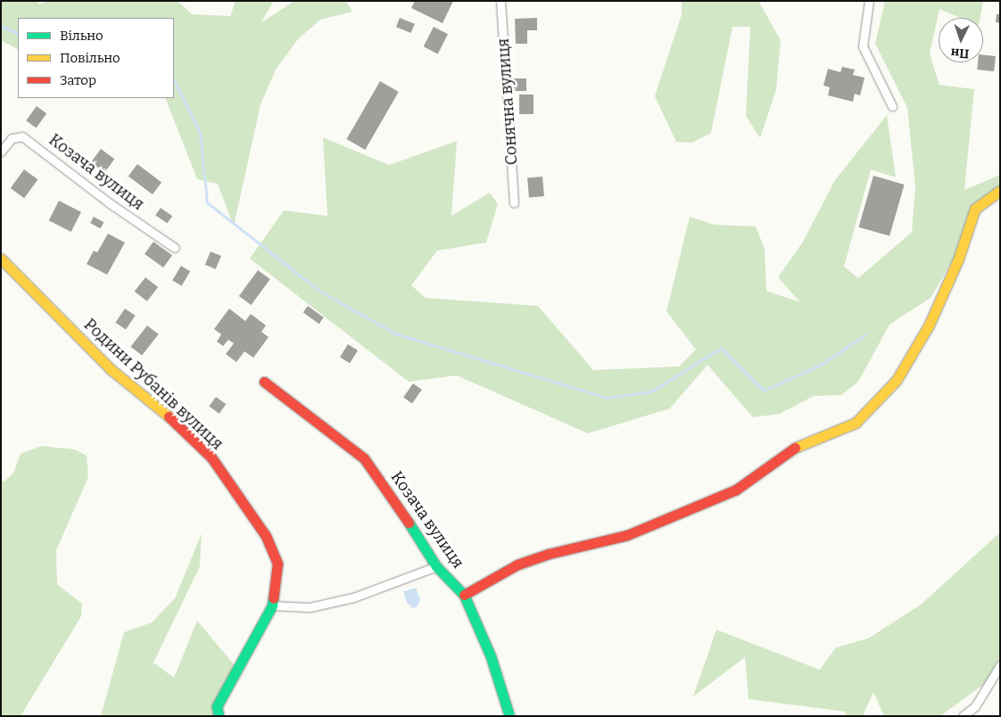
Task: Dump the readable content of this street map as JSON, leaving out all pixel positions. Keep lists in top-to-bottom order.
{
  "streets": {
    "street": ["Сонячна вулиця", "Козача вулиця", "Родини Рубанів вулиця"]
  },
  "legend": ["Вільно", "Повільно", "Затор"],
  "north": "bottom"
}
